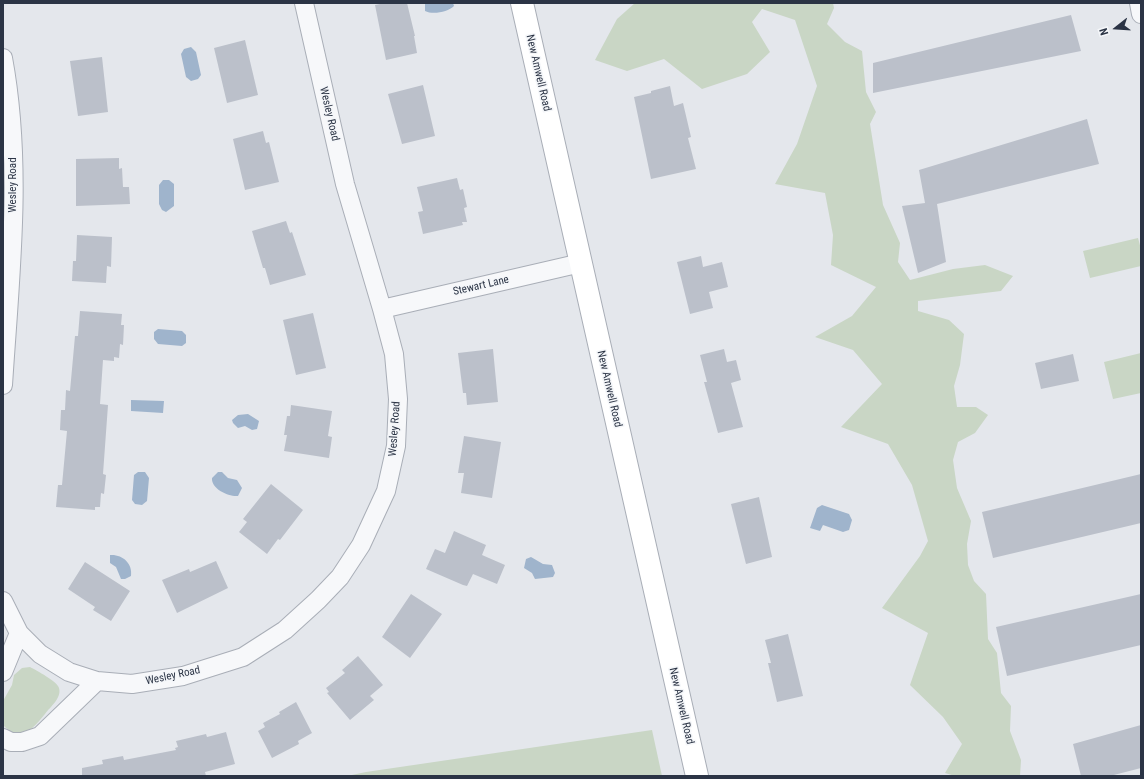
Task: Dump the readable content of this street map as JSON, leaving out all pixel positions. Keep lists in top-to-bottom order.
{
  "streets": {
    "street": ["New Amwell Road", "Wesley Road", "Stewart Lane"]
  },
  "crossings": [
    ["New Amwell Road", "Stewart Lane"],
    ["Wesley Road", "Stewart Lane"]
  ],
  "north": "left"
}
